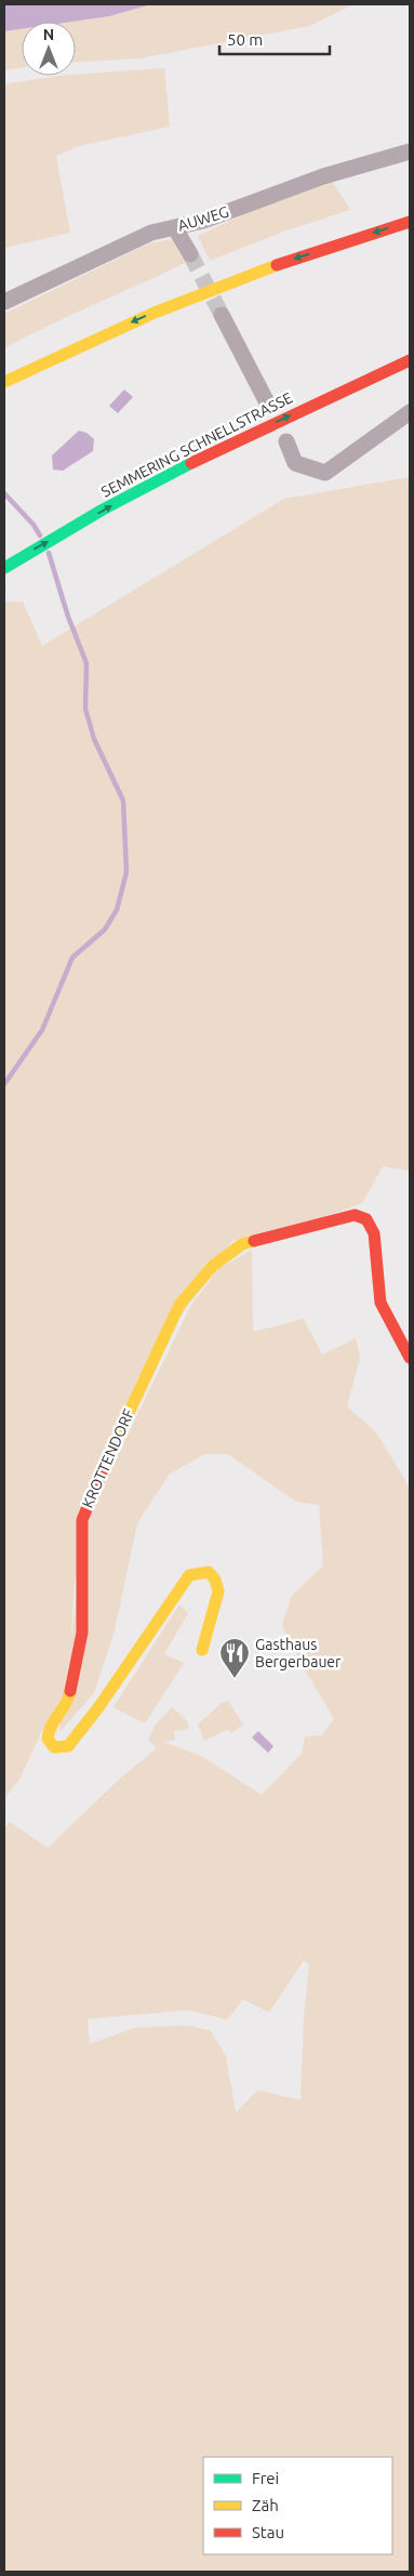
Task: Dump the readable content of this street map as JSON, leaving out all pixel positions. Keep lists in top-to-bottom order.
{
  "streets": {
    "main road": ["SEMMERING SCHNELLSTRASSE", "KROTTENDORF"],
    "street": ["AUWEG"]
  },
  "one_way": ["SEMMERING SCHNELLSTRASSE"],
  "places": {
    "restaurant": ["Gasthaus Bergerbauer"]
  },
  "legend": ["Frei", "Zäh", "Stau"],
  "scale_bar": "50 m",
  "north": "top"
}
